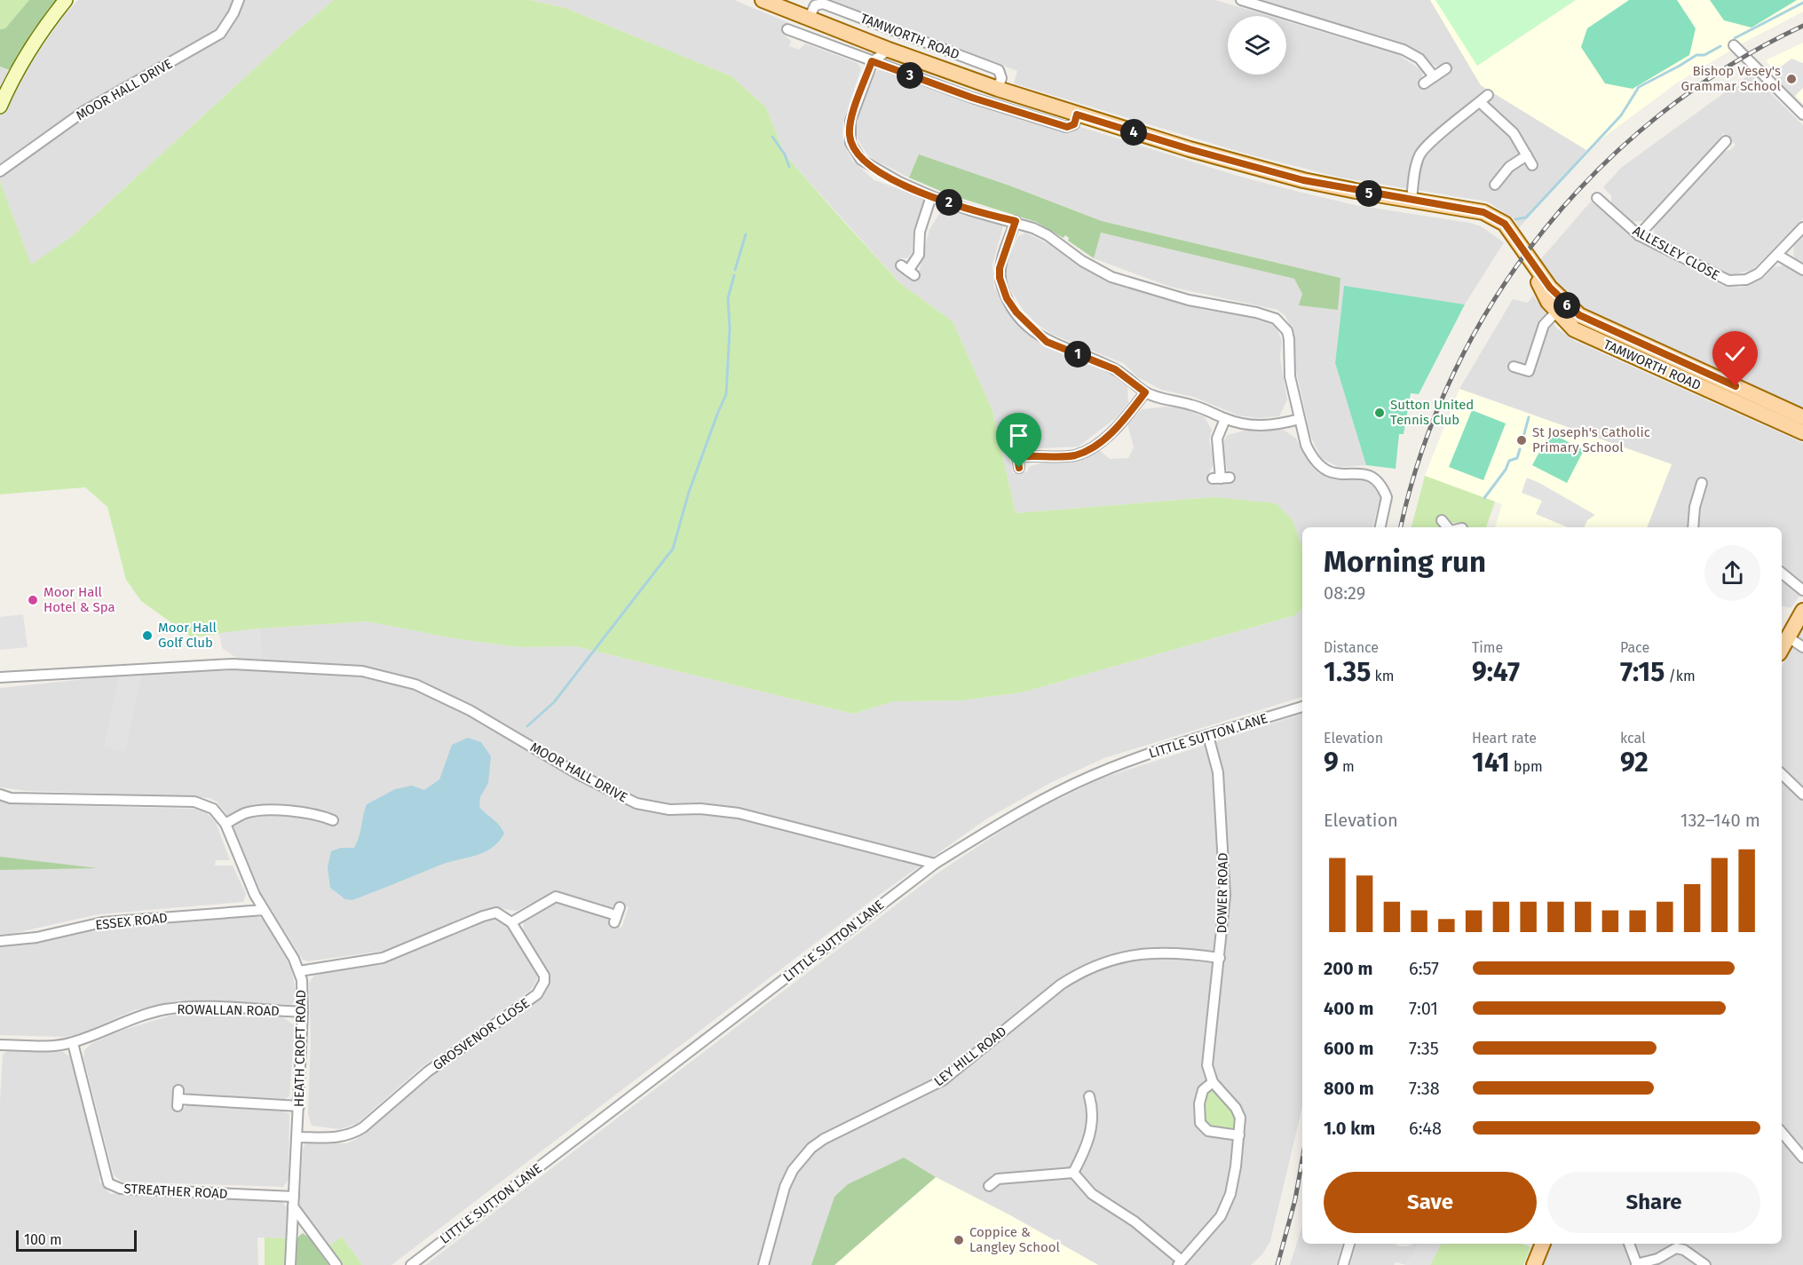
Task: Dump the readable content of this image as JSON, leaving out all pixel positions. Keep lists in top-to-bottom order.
{
  "streets": {
    "main road": ["TAMWORTH ROAD"],
    "street": [
      "MOOR HALL DRIVE",
      "ALLESLEY CLOSE",
      "LITTLE SUTTON LANE",
      "DOWER ROAD",
      "ESSEX ROAD",
      "ROWALLAN ROAD",
      "GROSVENOR CLOSE",
      "HEATH CROFT ROAD",
      "LEY HILL ROAD",
      "STREATHER ROAD"
    ]
  },
  "crossings": [
    ["MOOR HALL DRIVE", "LITTLE SUTTON LANE"],
    ["LITTLE SUTTON LANE", "DOWER ROAD"],
    ["DOWER ROAD", "LEY HILL ROAD"],
    ["ESSEX ROAD", "HEATH CROFT ROAD"],
    ["ROWALLAN ROAD", "HEATH CROFT ROAD"],
    ["ROWALLAN ROAD", "STREATHER ROAD"],
    ["GROSVENOR CLOSE", "HEATH CROFT ROAD"],
    ["HEATH CROFT ROAD", "STREATHER ROAD"]
  ],
  "places": [
    "Bishop Vesey's Grammar School",
    "Sutton United Tennis Club",
    "St Joseph's Catholic Primary School",
    "Moor Hall Hotel & Spa",
    "Moor Hall Golf Club",
    "Coppice & Langley School"
  ],
  "scale_bar": "100 m",
  "page": {
    "pins": [
      "3",
      "4",
      "5",
      "2",
      "6",
      "1"
    ],
    "heading": ["Morning run", "08:29"],
    "stats": [
      ["Distance", "1.35 km"],
      ["Time", "9:47"],
      ["Pace", "7:15 /km"],
      ["Elevation", "9 m"],
      ["Heart rate", "141 bpm"],
      ["kcal", "92"]
    ],
    "chart": ["Elevation", "132–140 m"],
    "list": [
      {
        "name": "200 m",
        "note": "6:57"
      },
      {
        "name": "400 m",
        "note": "7:01"
      },
      {
        "name": "600 m",
        "note": "7:35"
      },
      {
        "name": "800 m",
        "note": "7:38"
      },
      {
        "name": "1.0 km",
        "note": "6:48"
      }
    ],
    "buttons": ["Save", "Share"],
    "scale": "100 m"
  }
}
